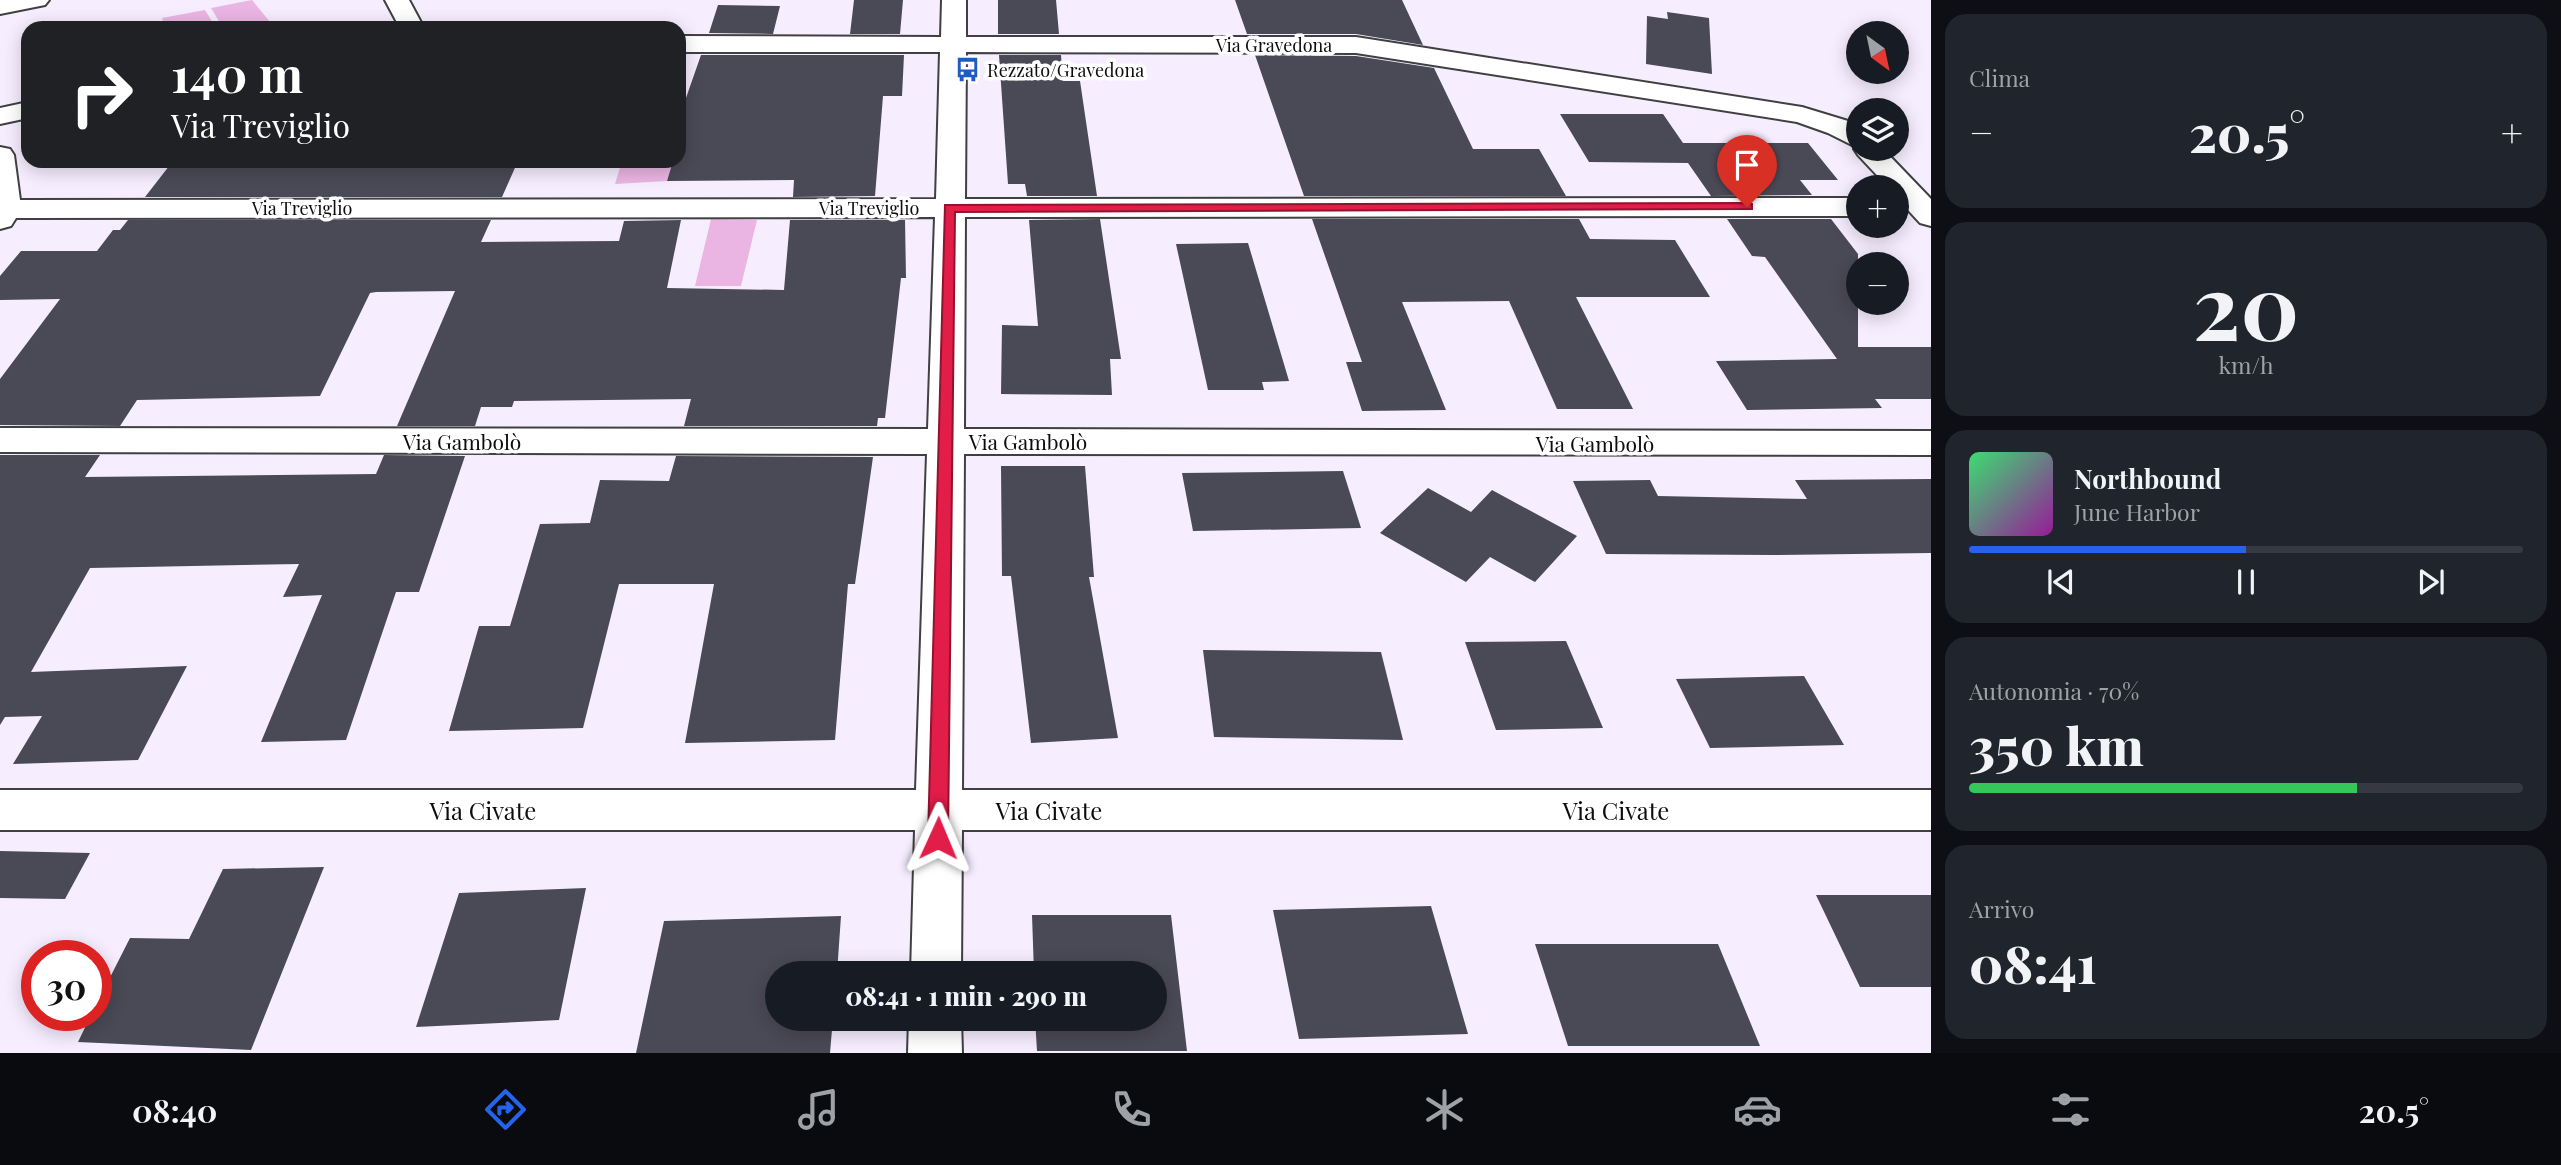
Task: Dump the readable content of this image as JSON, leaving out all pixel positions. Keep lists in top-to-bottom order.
{
  "streets": {
    "street": [
      "Via Gravedona",
      "Via Treviglio",
      "Via Gambolò",
      "Via Civate"
    ]
  },
  "places": {
    "bus stop": ["Rezzato/Gravedona"]
  },
  "north": "bottom right",
  "page": {
    "tile": [
      "Clima",
      ["20", "km/h"],
      ["Autonomia · 70%", "350 km"],
      ["Arrivo", "08:41"]
    ],
    "map_buttons": ["+", "−"],
    "turn": ["140 m", "Via Treviglio"],
    "heat": ["−", "20.5°", "+"],
    "song": ["Northbound", "June Harbor"],
    "limit": "30",
    "trip": "08:41 · 1 min · 290 m",
    "tabs": ["08:40", "20.5°"]
  }
}
